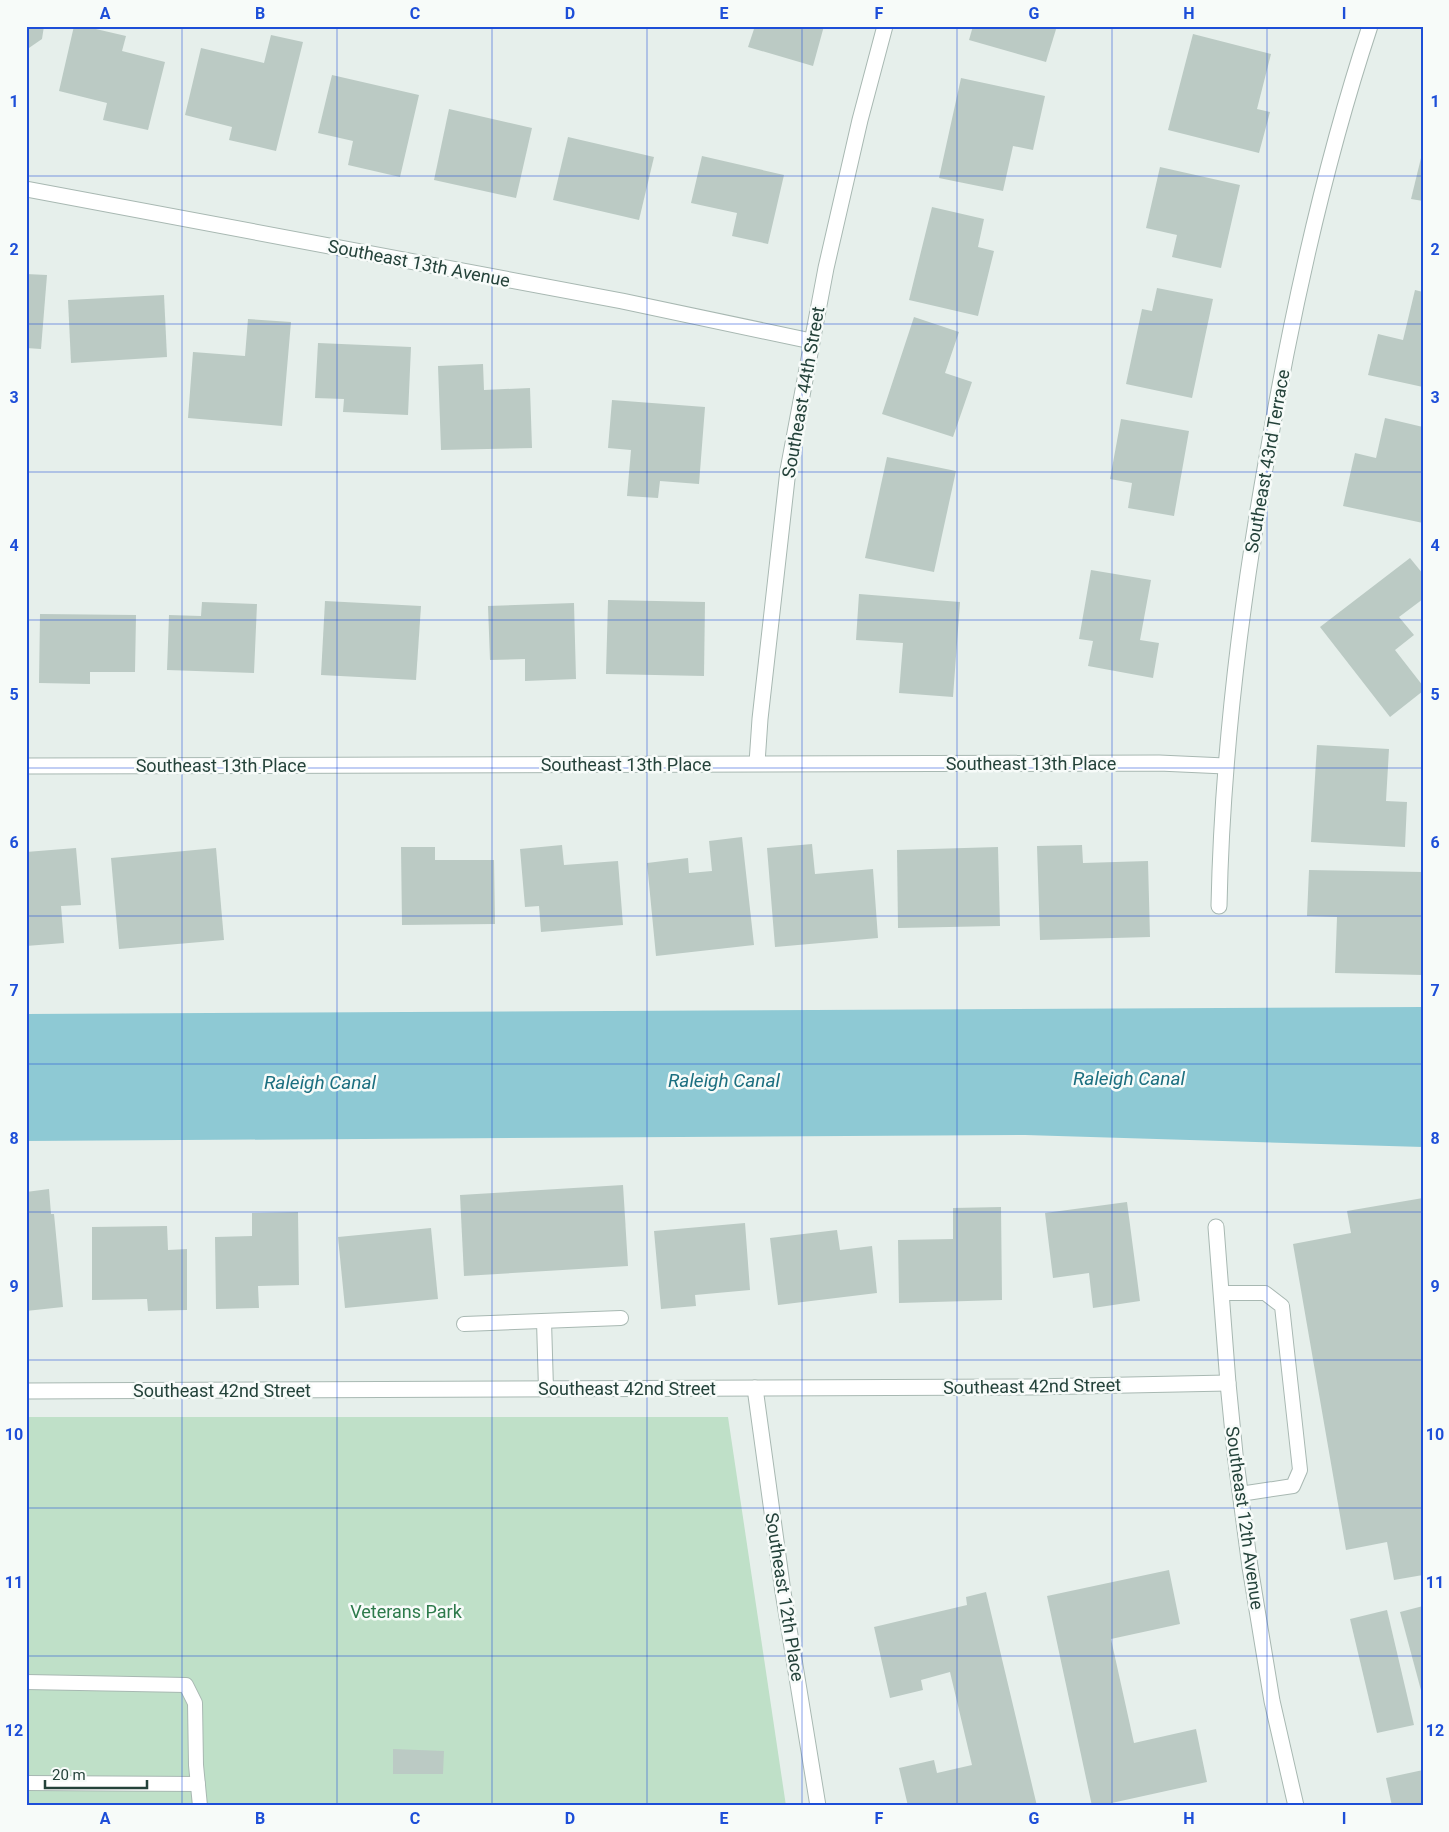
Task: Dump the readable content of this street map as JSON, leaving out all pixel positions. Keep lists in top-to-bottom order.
{
  "streets": {
    "street": [
      "Southeast 13th Avenue",
      "Southeast 44th Street",
      "Southeast 43rd Terrace",
      "Southeast 13th Place",
      "Southeast 42nd Street",
      "Southeast 12th Avenue",
      "Southeast 12th Place"
    ]
  },
  "crossings": [
    ["Southeast 13th Avenue", "Southeast 44th Street"],
    ["Southeast 44th Street", "Southeast 13th Place"],
    ["Southeast 43rd Terrace", "Southeast 13th Place"],
    ["Southeast 42nd Street", "Southeast 12th Avenue"],
    ["Southeast 42nd Street", "Southeast 12th Place"]
  ],
  "water": ["Raleigh Canal"],
  "parks": ["Veterans Park"],
  "scale_bar": "20 m",
  "grid": {
    "columns": [
      "A",
      "B",
      "C",
      "D",
      "E",
      "F",
      "G",
      "H",
      "I"
    ],
    "rows": [
      "1",
      "2",
      "3",
      "4",
      "5",
      "6",
      "7",
      "8",
      "9",
      "10",
      "11",
      "12"
    ]
  }
}
